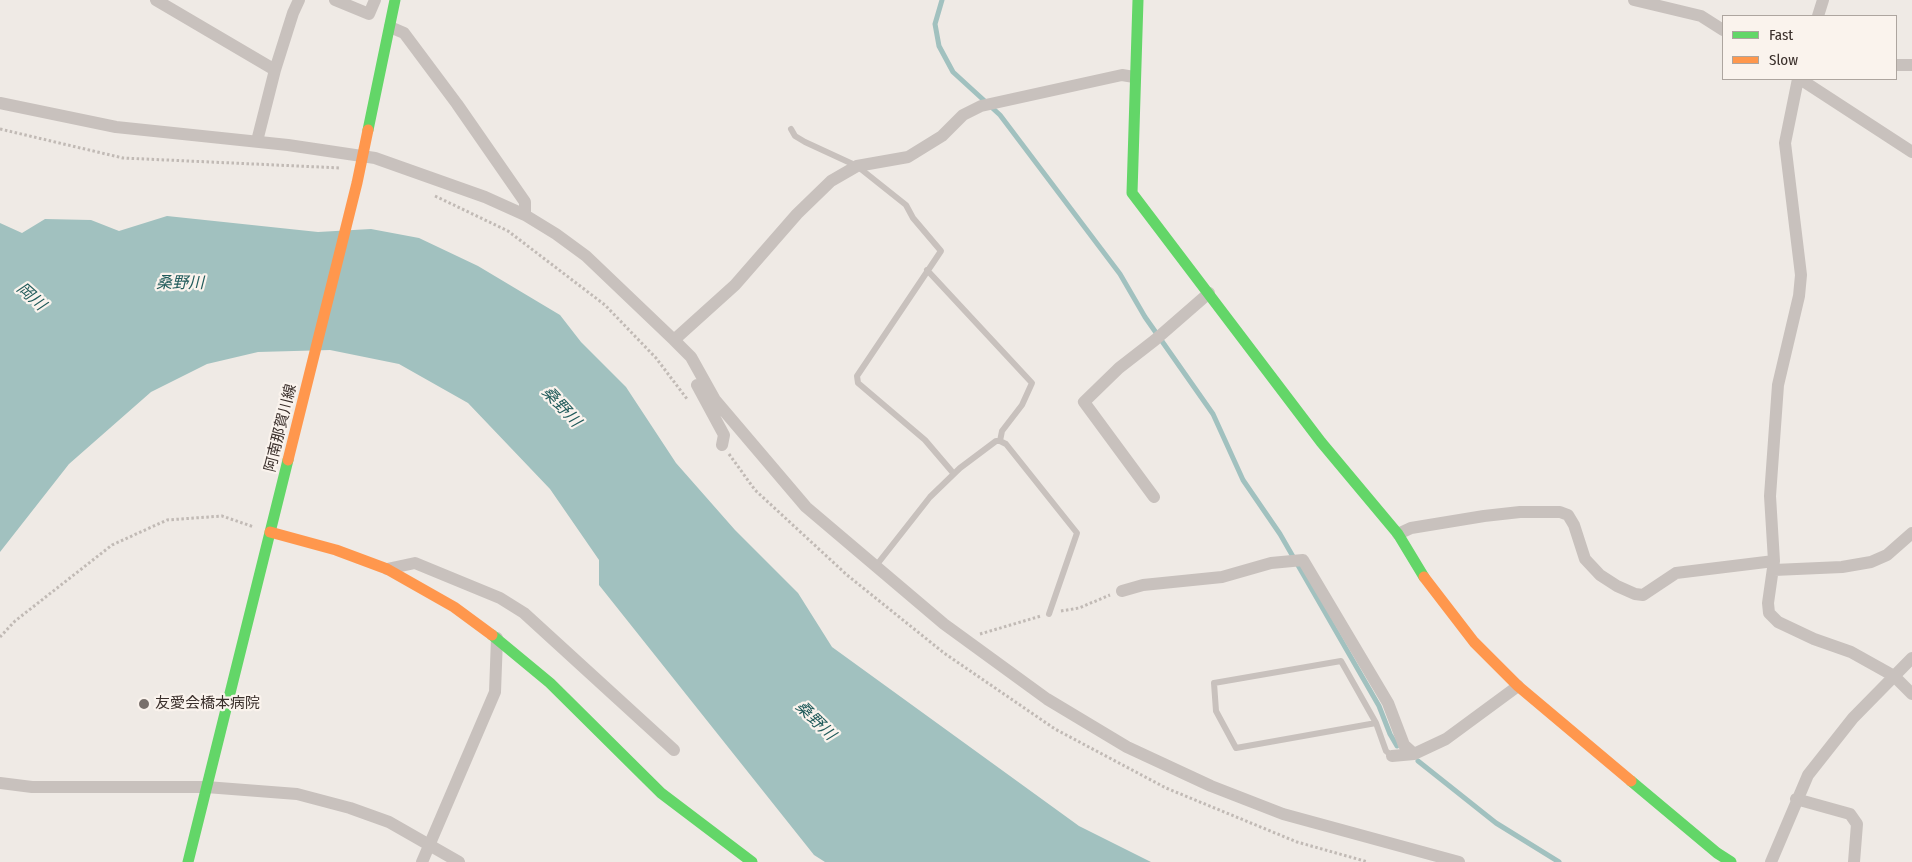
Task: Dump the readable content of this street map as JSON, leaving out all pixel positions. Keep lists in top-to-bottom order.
{
  "streets": {
    "street": ["阿南那賀川線"]
  },
  "water": ["桑野川", "岡川"],
  "places": ["友愛会橋本病院"],
  "legend": ["Fast", "Slow"]
}
